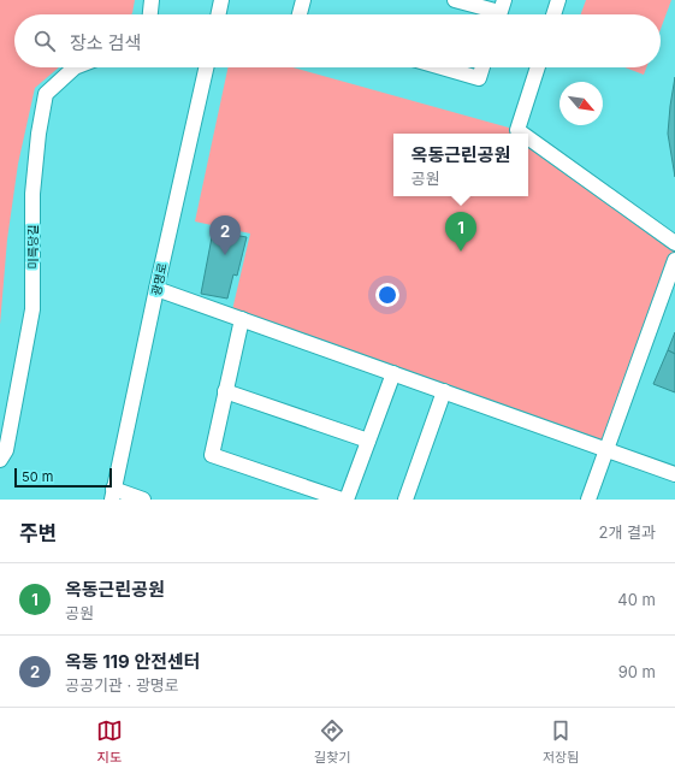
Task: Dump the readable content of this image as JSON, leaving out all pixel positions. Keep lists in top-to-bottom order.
{
  "streets": {
    "street": ["미륵당길", "광명로"]
  },
  "scale_bar": "50 m",
  "north": "bottom right",
  "page": {
    "search": "장소 검색",
    "popup": ["옥동근린공원", "공원"],
    "pins": ["1", "2"],
    "scale": "50 m",
    "heading": ["주변", "2개 결과"],
    "list": [
      {
        "mark": "1",
        "name": "옥동근린공원",
        "note": "공원",
        "value": "40 m"
      },
      {
        "mark": "2",
        "name": "옥동 119 안전센터",
        "note": "공공기관 · 광명로",
        "value": "90 m"
      }
    ],
    "nav": ["지도", "길찾기", "저장됨"]
  }
}
